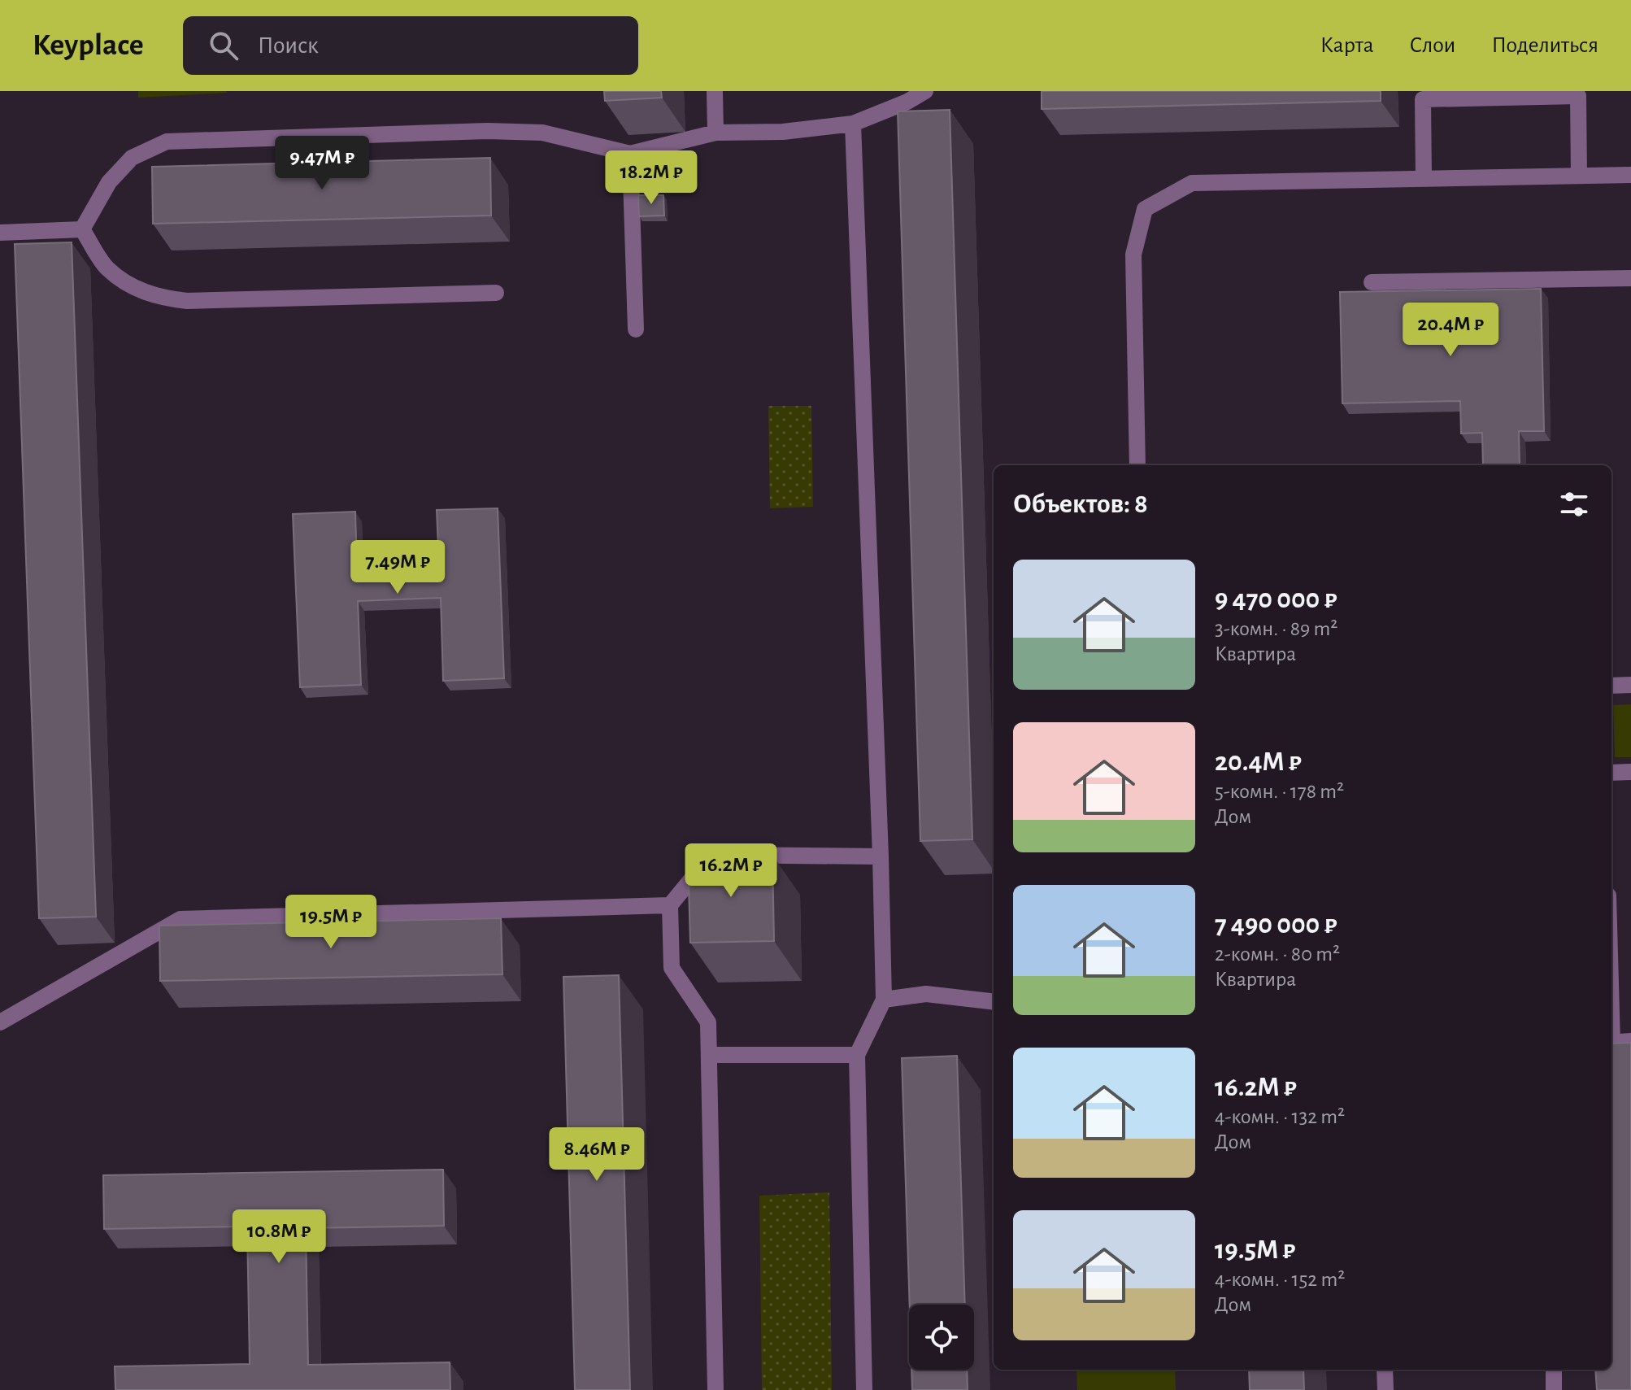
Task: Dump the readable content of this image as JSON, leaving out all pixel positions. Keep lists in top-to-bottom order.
{
  "page": {
    "header": "Keyplace",
    "search": "Поиск",
    "nav": ["Карта", "Слои", "Поделиться"],
    "price": [
      "9.47M ₽",
      "18.2M ₽",
      "20.4M ₽",
      "7.49M ₽",
      "16.2M ₽",
      "19.5M ₽",
      "8.46M ₽",
      "10.8M ₽"
    ],
    "heading": "Объектов: 8",
    "list": [
      {
        "name": "9 470 000 ₽",
        "note": "3-комн. · 89 m² · Квартира"
      },
      {
        "name": "20.4M ₽",
        "note": "5-комн. · 178 m² · Дом"
      },
      {
        "name": "7 490 000 ₽",
        "note": "2-комн. · 80 m² · Квартира"
      },
      {
        "name": "16.2M ₽",
        "note": "4-комн. · 132 m² · Дом"
      },
      {
        "name": "19.5M ₽",
        "note": "4-комн. · 152 m² · Дом"
      }
    ]
  }
}
